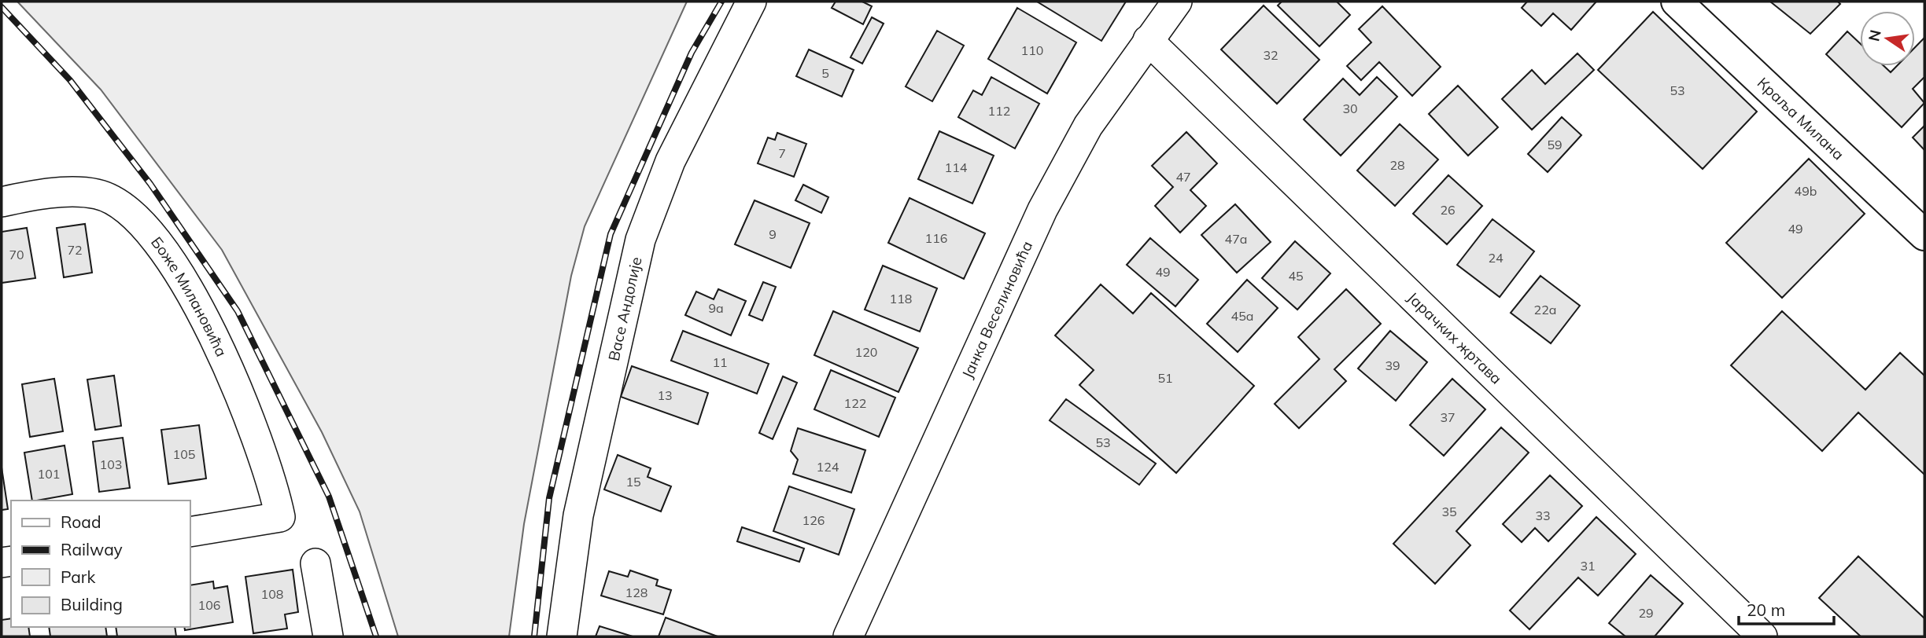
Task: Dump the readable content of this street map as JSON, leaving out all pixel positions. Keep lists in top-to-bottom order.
{
  "streets": {
    "main road": ["Краља Милана"],
    "street": [
      "Боже Милановића",
      "Васе Андолије",
      "Јанка Веселиновића",
      "Јарачких жртава"
    ]
  },
  "crossings": [
    ["Јанка Веселиновића", "Јарачких жртава"]
  ],
  "house_numbers": [
    "110",
    "32",
    "5",
    "53",
    "30",
    "112",
    "59",
    "7",
    "28",
    "114",
    "47",
    "49b",
    "26",
    "49",
    "9",
    "116",
    "47a",
    "72",
    "70",
    "24",
    "49",
    "45",
    "118",
    "9a",
    "22a",
    "45a",
    "120",
    "11",
    "39",
    "51",
    "13",
    "122",
    "37",
    "53",
    "105",
    "103",
    "124",
    "101",
    "15",
    "35",
    "33",
    "126",
    "31",
    "128",
    "108",
    "106",
    "29"
  ],
  "legend": [
    "Road",
    "Railway",
    "Park",
    "Building"
  ],
  "scale_bar": "20 m",
  "north": "left"
}
